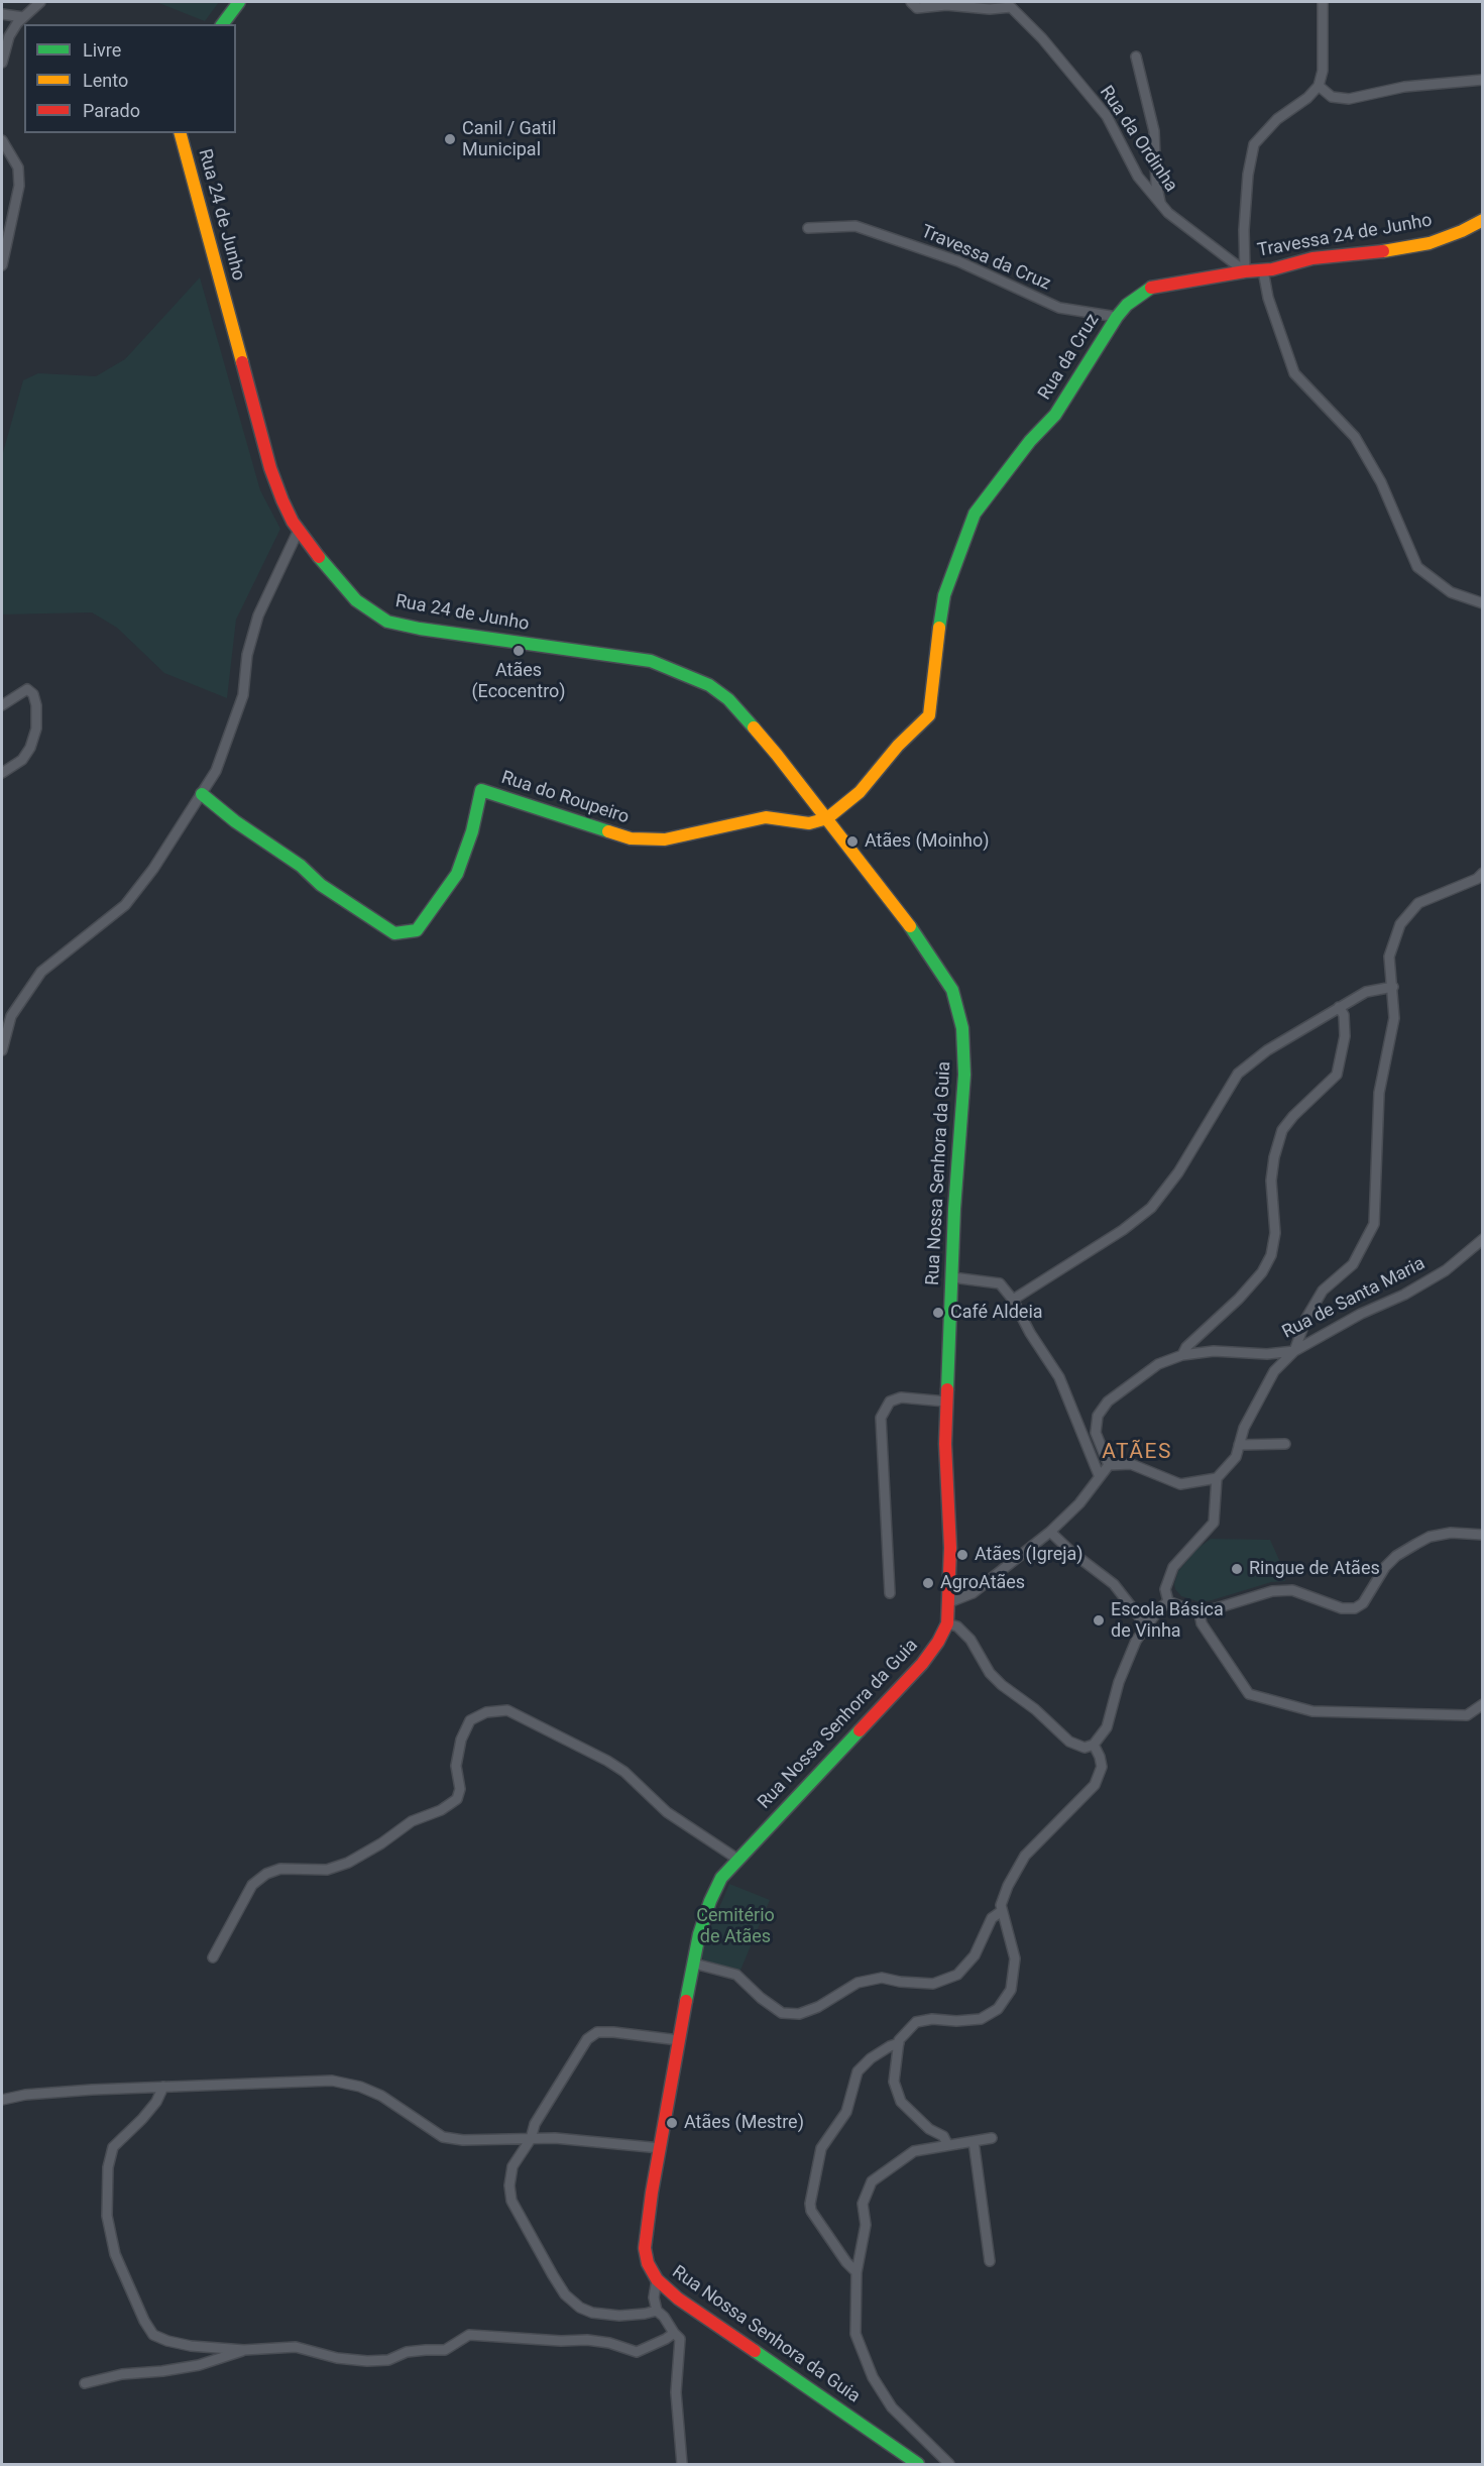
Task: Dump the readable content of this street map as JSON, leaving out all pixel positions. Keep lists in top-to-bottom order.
{
  "streets": {
    "main road": [
      "Rua 24 de Junho",
      "Travessa 24 de Junho",
      "Rua da Cruz",
      "Rua do Roupeiro",
      "Rua Nossa Senhora da Guia"
    ],
    "street": ["Rua da Ordinha", "Travessa da Cruz", "Rua de Santa Maria"]
  },
  "crossings": [
    ["Rua da Ordinha", "Travessa 24 de Junho"],
    ["Rua da Ordinha", "Rua da Cruz"],
    ["Rua 24 de Junho", "Rua da Cruz"],
    ["Rua 24 de Junho", "Rua do Roupeiro"],
    ["Rua 24 de Junho", "Rua Nossa Senhora da Guia"],
    ["Travessa 24 de Junho", "Rua da Cruz"],
    ["Travessa da Cruz", "Rua da Cruz"],
    ["Rua da Cruz", "Rua do Roupeiro"],
    ["Rua da Cruz", "Rua Nossa Senhora da Guia"],
    ["Rua do Roupeiro", "Rua Nossa Senhora da Guia"]
  ],
  "districts": ["ATÃES"],
  "parks": ["Cemitério de Atães"],
  "places": [
    "Canil / Gatil Municipal",
    "Atães (Ecocentro)",
    "Atães (Moinho)",
    "Café Aldeia",
    "Atães (Igreja)",
    "Ringue de Atães",
    "AgroAtães",
    "Escola Básica de Vinha",
    "Atães (Mestre)"
  ],
  "legend": ["Livre", "Lento", "Parado"]
}
